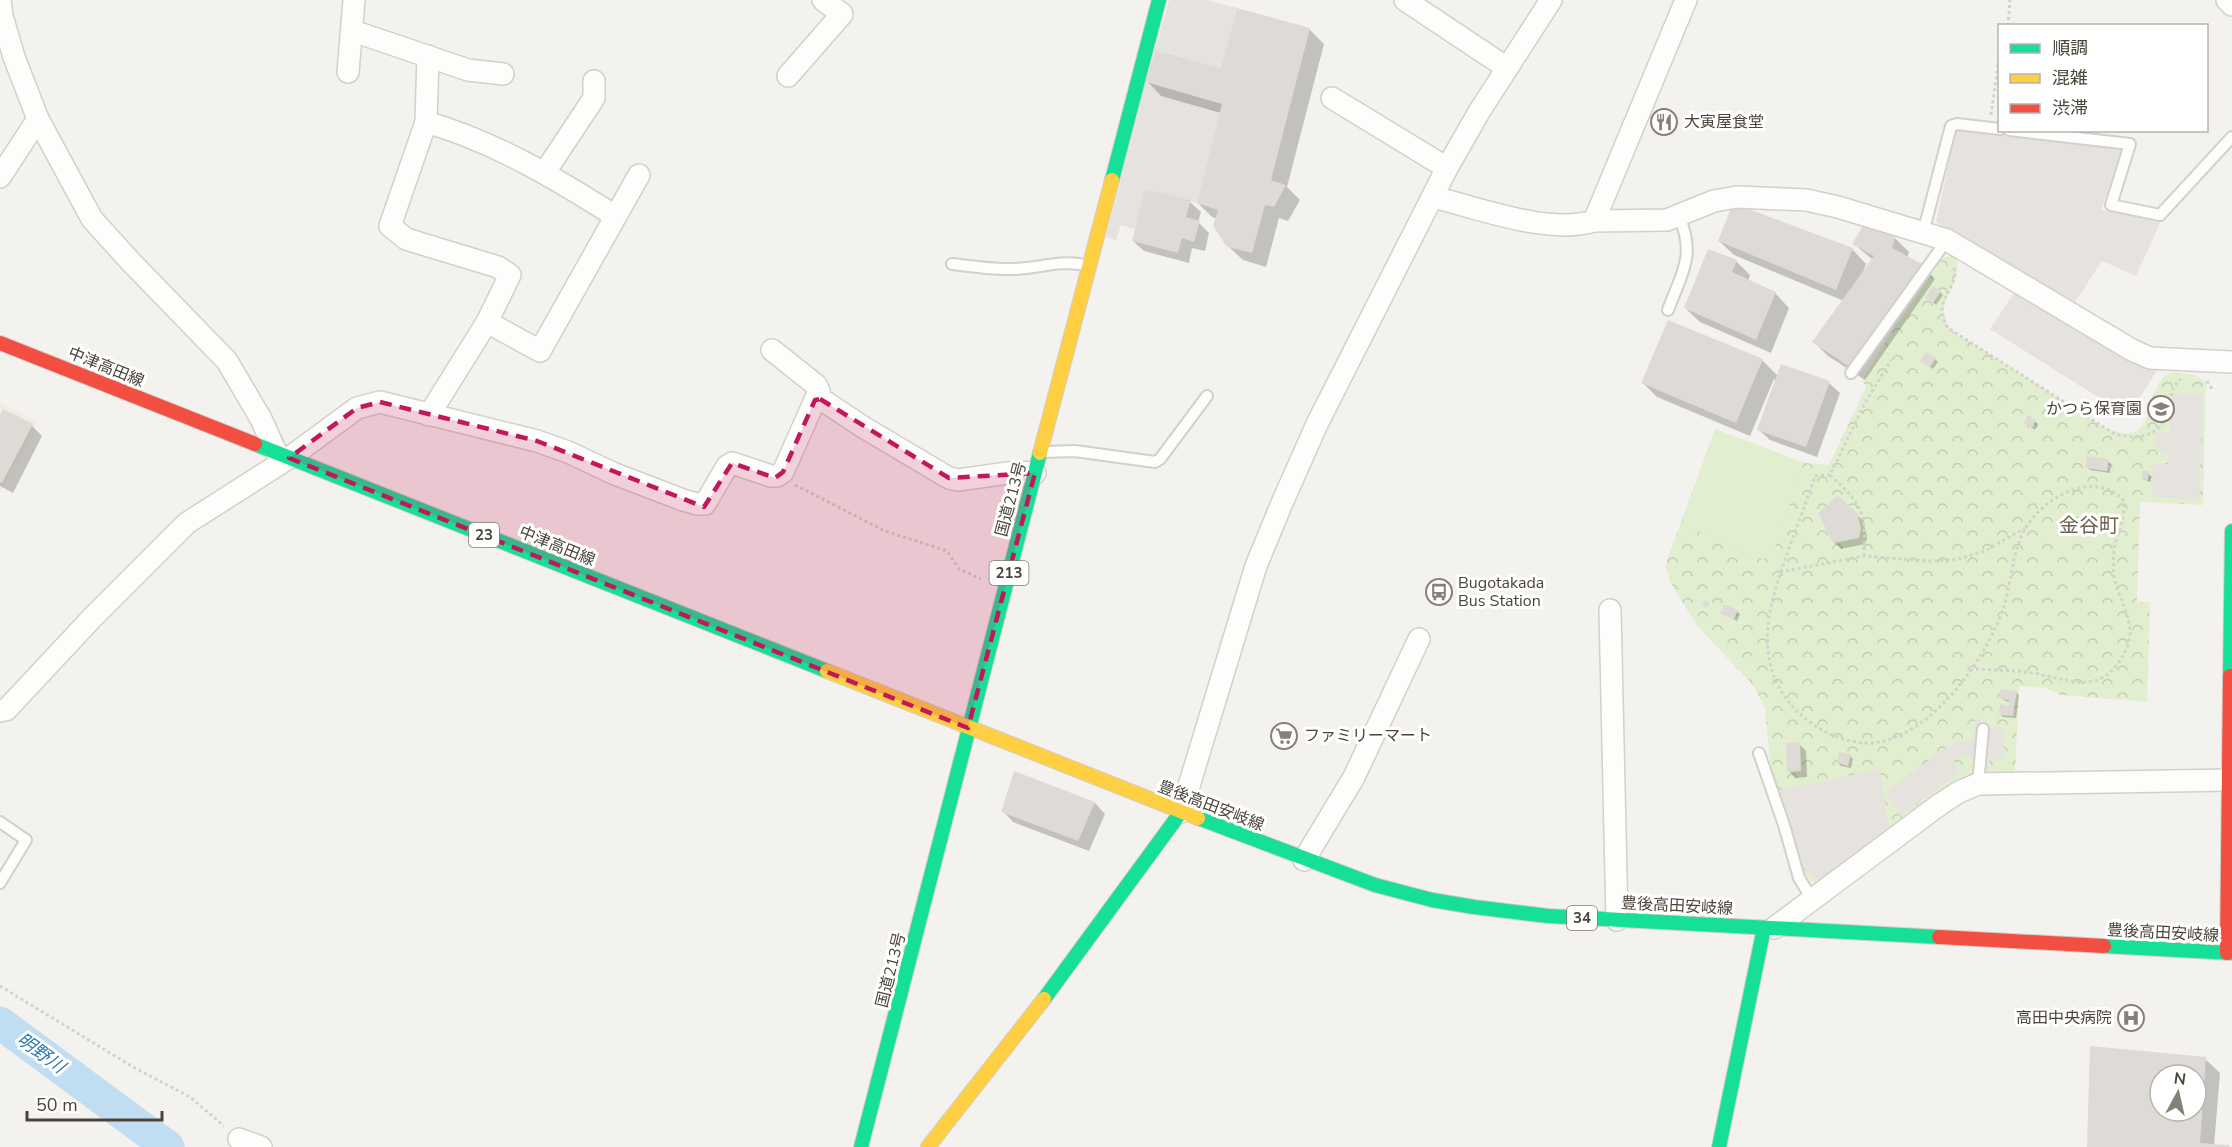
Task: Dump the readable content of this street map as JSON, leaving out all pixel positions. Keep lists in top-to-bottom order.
{
  "streets": {
    "main road": [
      "中津高田線",
      "国道213号",
      "23",
      "213",
      "豊後高田安岐線",
      "34"
    ]
  },
  "crossings": [
    ["中津高田線", "国道213号"],
    ["中津高田線", "豊後高田安岐線"],
    ["国道213号", "豊後高田安岐線"]
  ],
  "districts": ["金谷町"],
  "water": ["明野川"],
  "places": {
    "restaurant": ["大寅屋食堂"],
    "school or university": ["かつら保育園"],
    "bus stop": ["Bugotakada Bus Station"],
    "supermarket": ["ファミリーマート"],
    "hospital": ["高田中央病院"]
  },
  "legend": ["順調", "混雑", "渋滞"],
  "scale_bar": "50 m",
  "north": "top"
}
